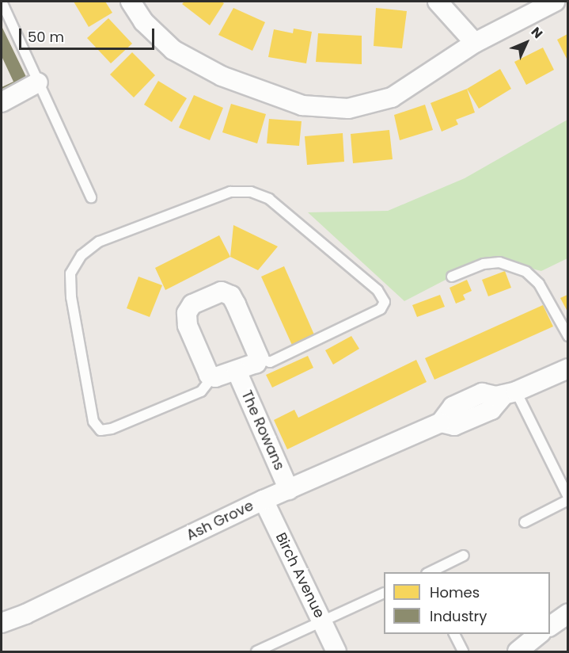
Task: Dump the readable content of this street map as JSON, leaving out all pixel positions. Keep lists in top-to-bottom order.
{
  "streets": {
    "street": ["The Rowans", "Ash Grove", "Birch Avenue"]
  },
  "crossings": [
    ["The Rowans", "Ash Grove"],
    ["Ash Grove", "Birch Avenue"]
  ],
  "legend": ["Homes", "Industry"],
  "scale_bar": "50 m",
  "north": "top right"
}
